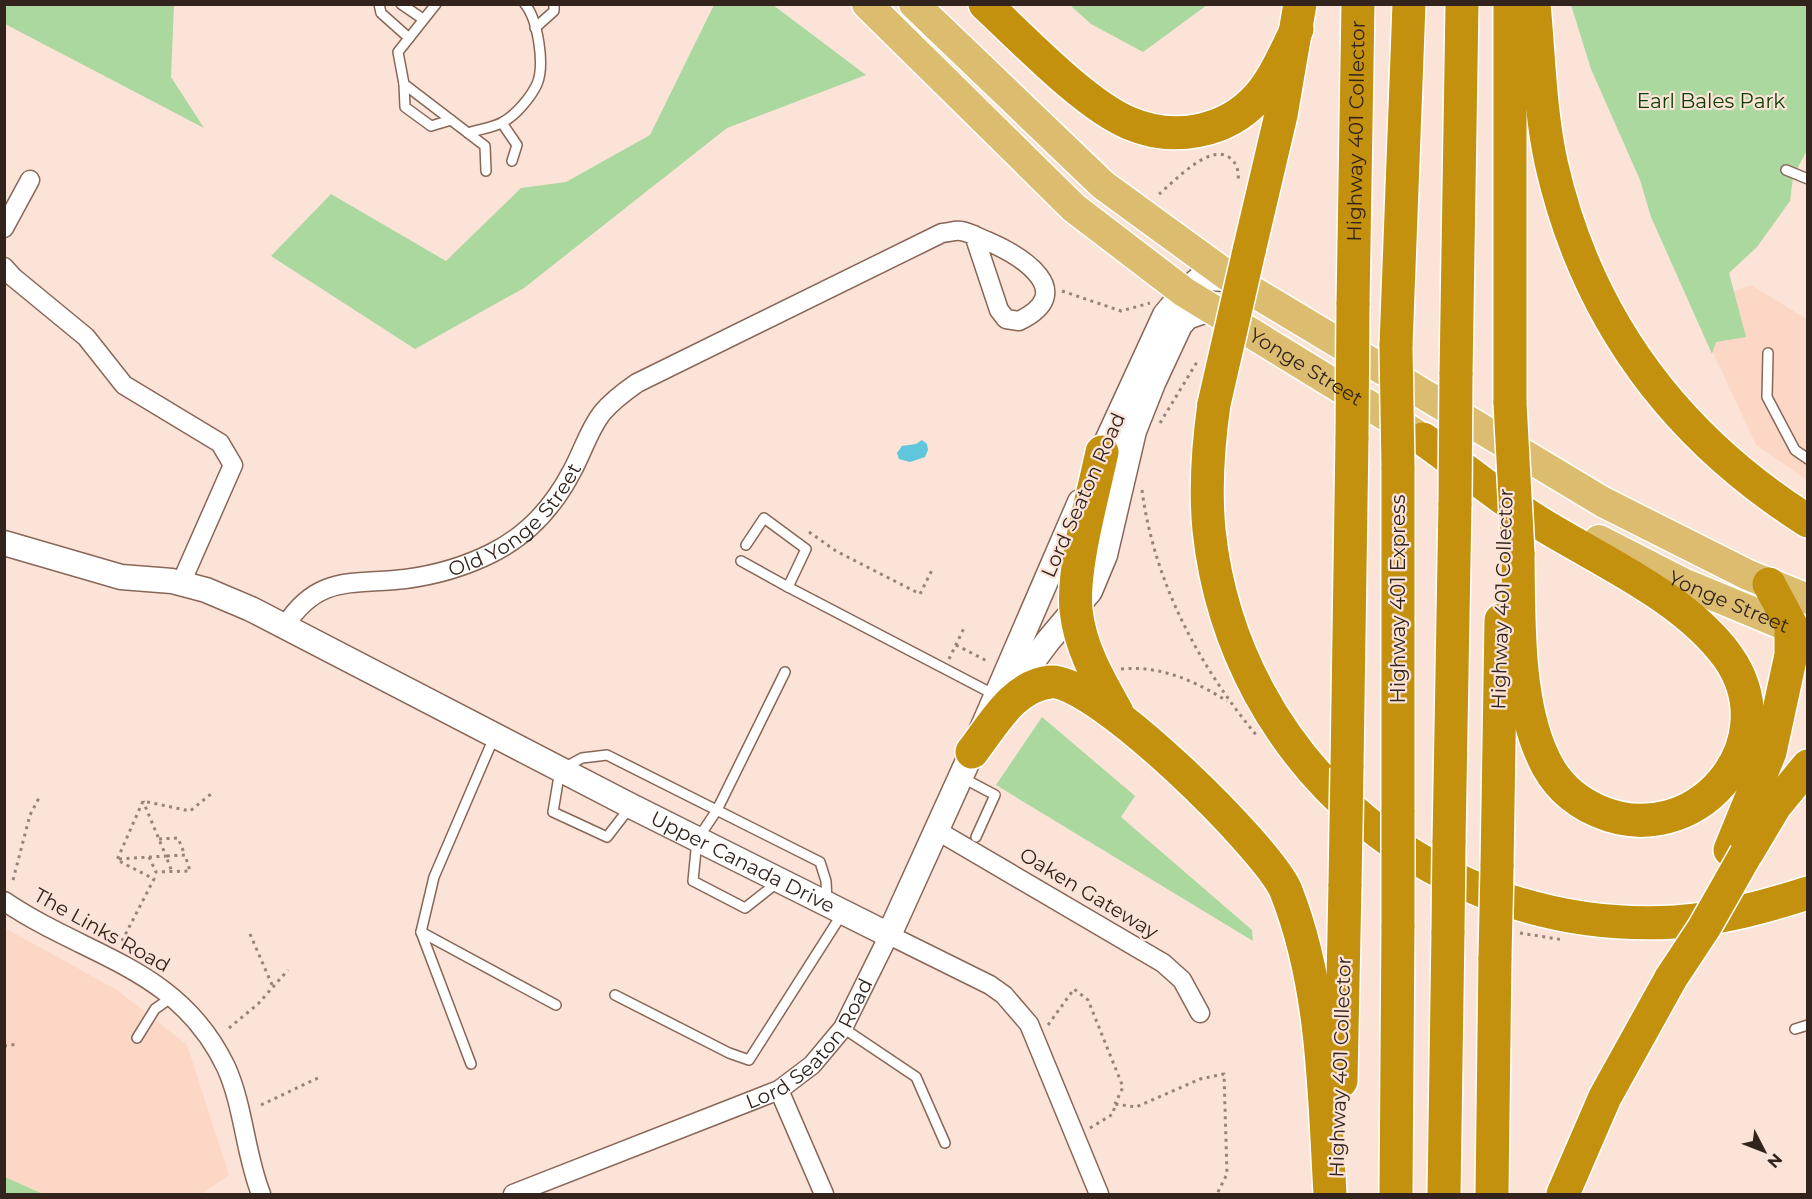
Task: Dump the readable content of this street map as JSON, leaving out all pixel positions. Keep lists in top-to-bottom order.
{
  "streets": {
    "highway": ["Highway 401 Collector", "Highway 401 Express"],
    "main road": ["Yonge Street"],
    "street": [
      "Lord Seaton Road",
      "Old Yonge Street",
      "Upper Canada Drive",
      "Oaken Gateway",
      "The Links Road"
    ]
  },
  "crossings": [
    ["Yonge Street", "Lord Seaton Road"],
    ["Lord Seaton Road", "Upper Canada Drive"],
    ["Lord Seaton Road", "Oaken Gateway"],
    ["Old Yonge Street", "Upper Canada Drive"]
  ],
  "parks": ["Earl Bales Park"],
  "north": "bottom right"
}
